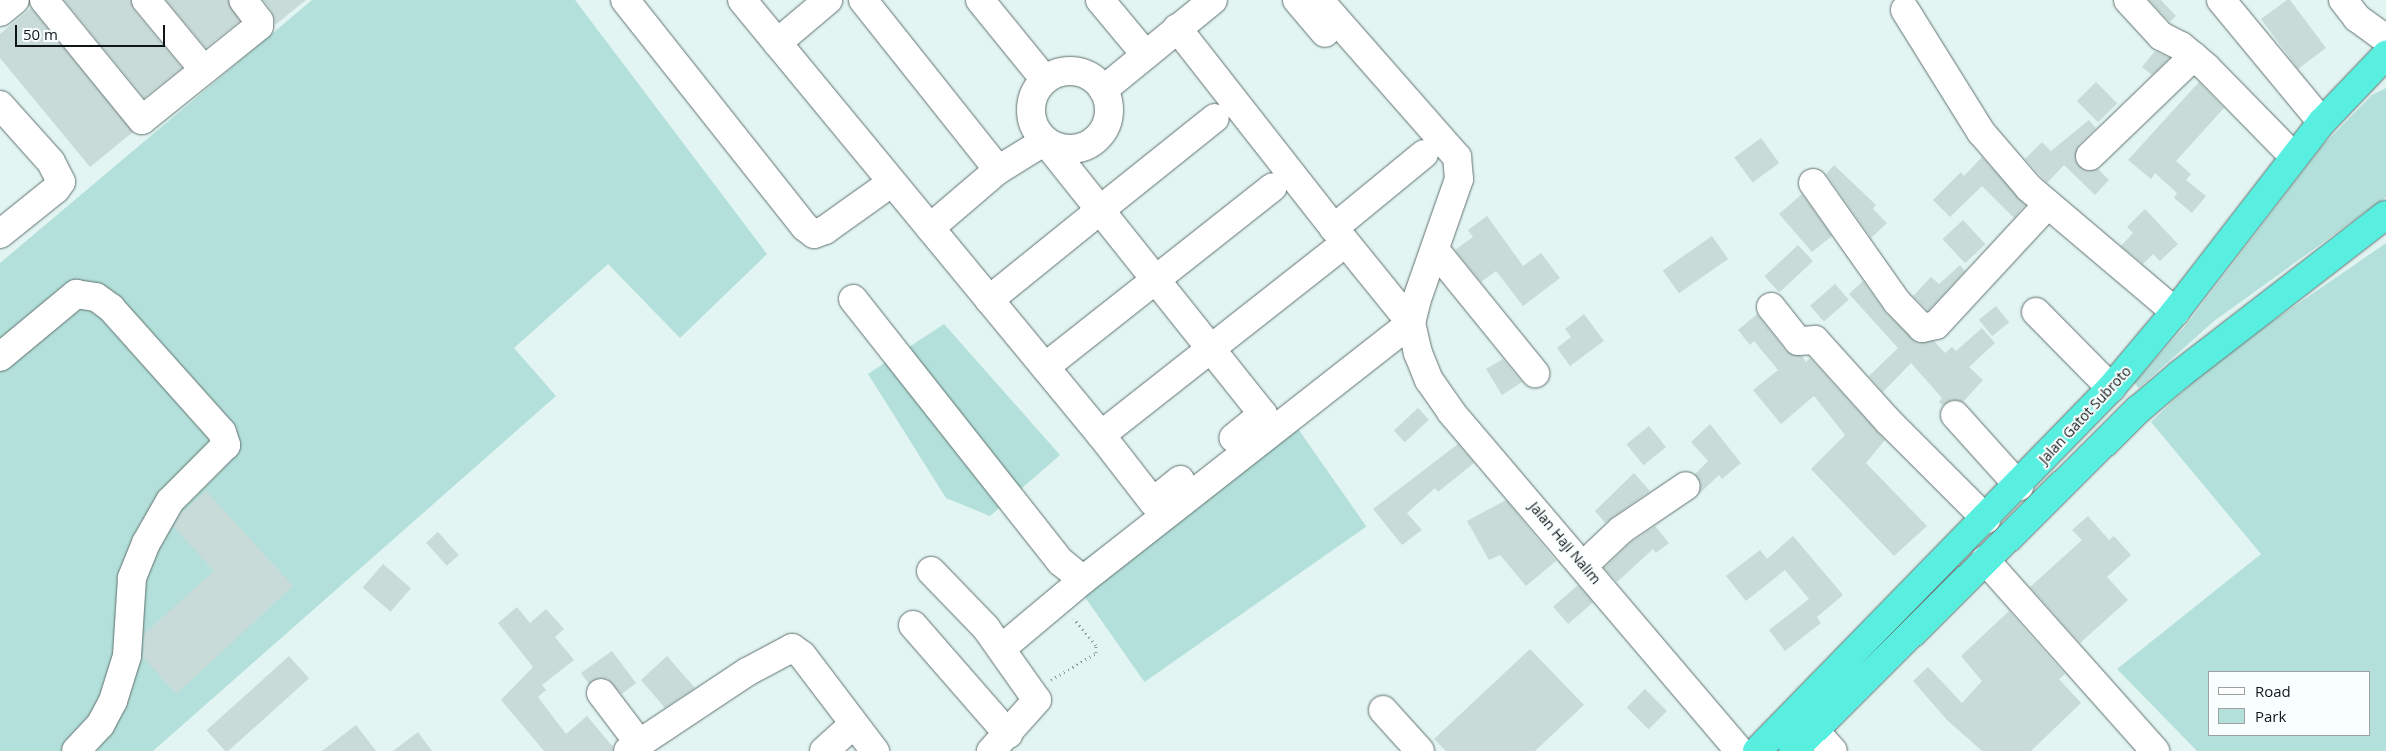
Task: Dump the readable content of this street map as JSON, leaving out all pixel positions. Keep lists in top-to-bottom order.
{
  "streets": {
    "highway": ["Jalan Gatot Subroto"],
    "street": ["Jalan Haji Nalim"]
  },
  "legend": ["Road", "Park"],
  "scale_bar": "50 m"
}
